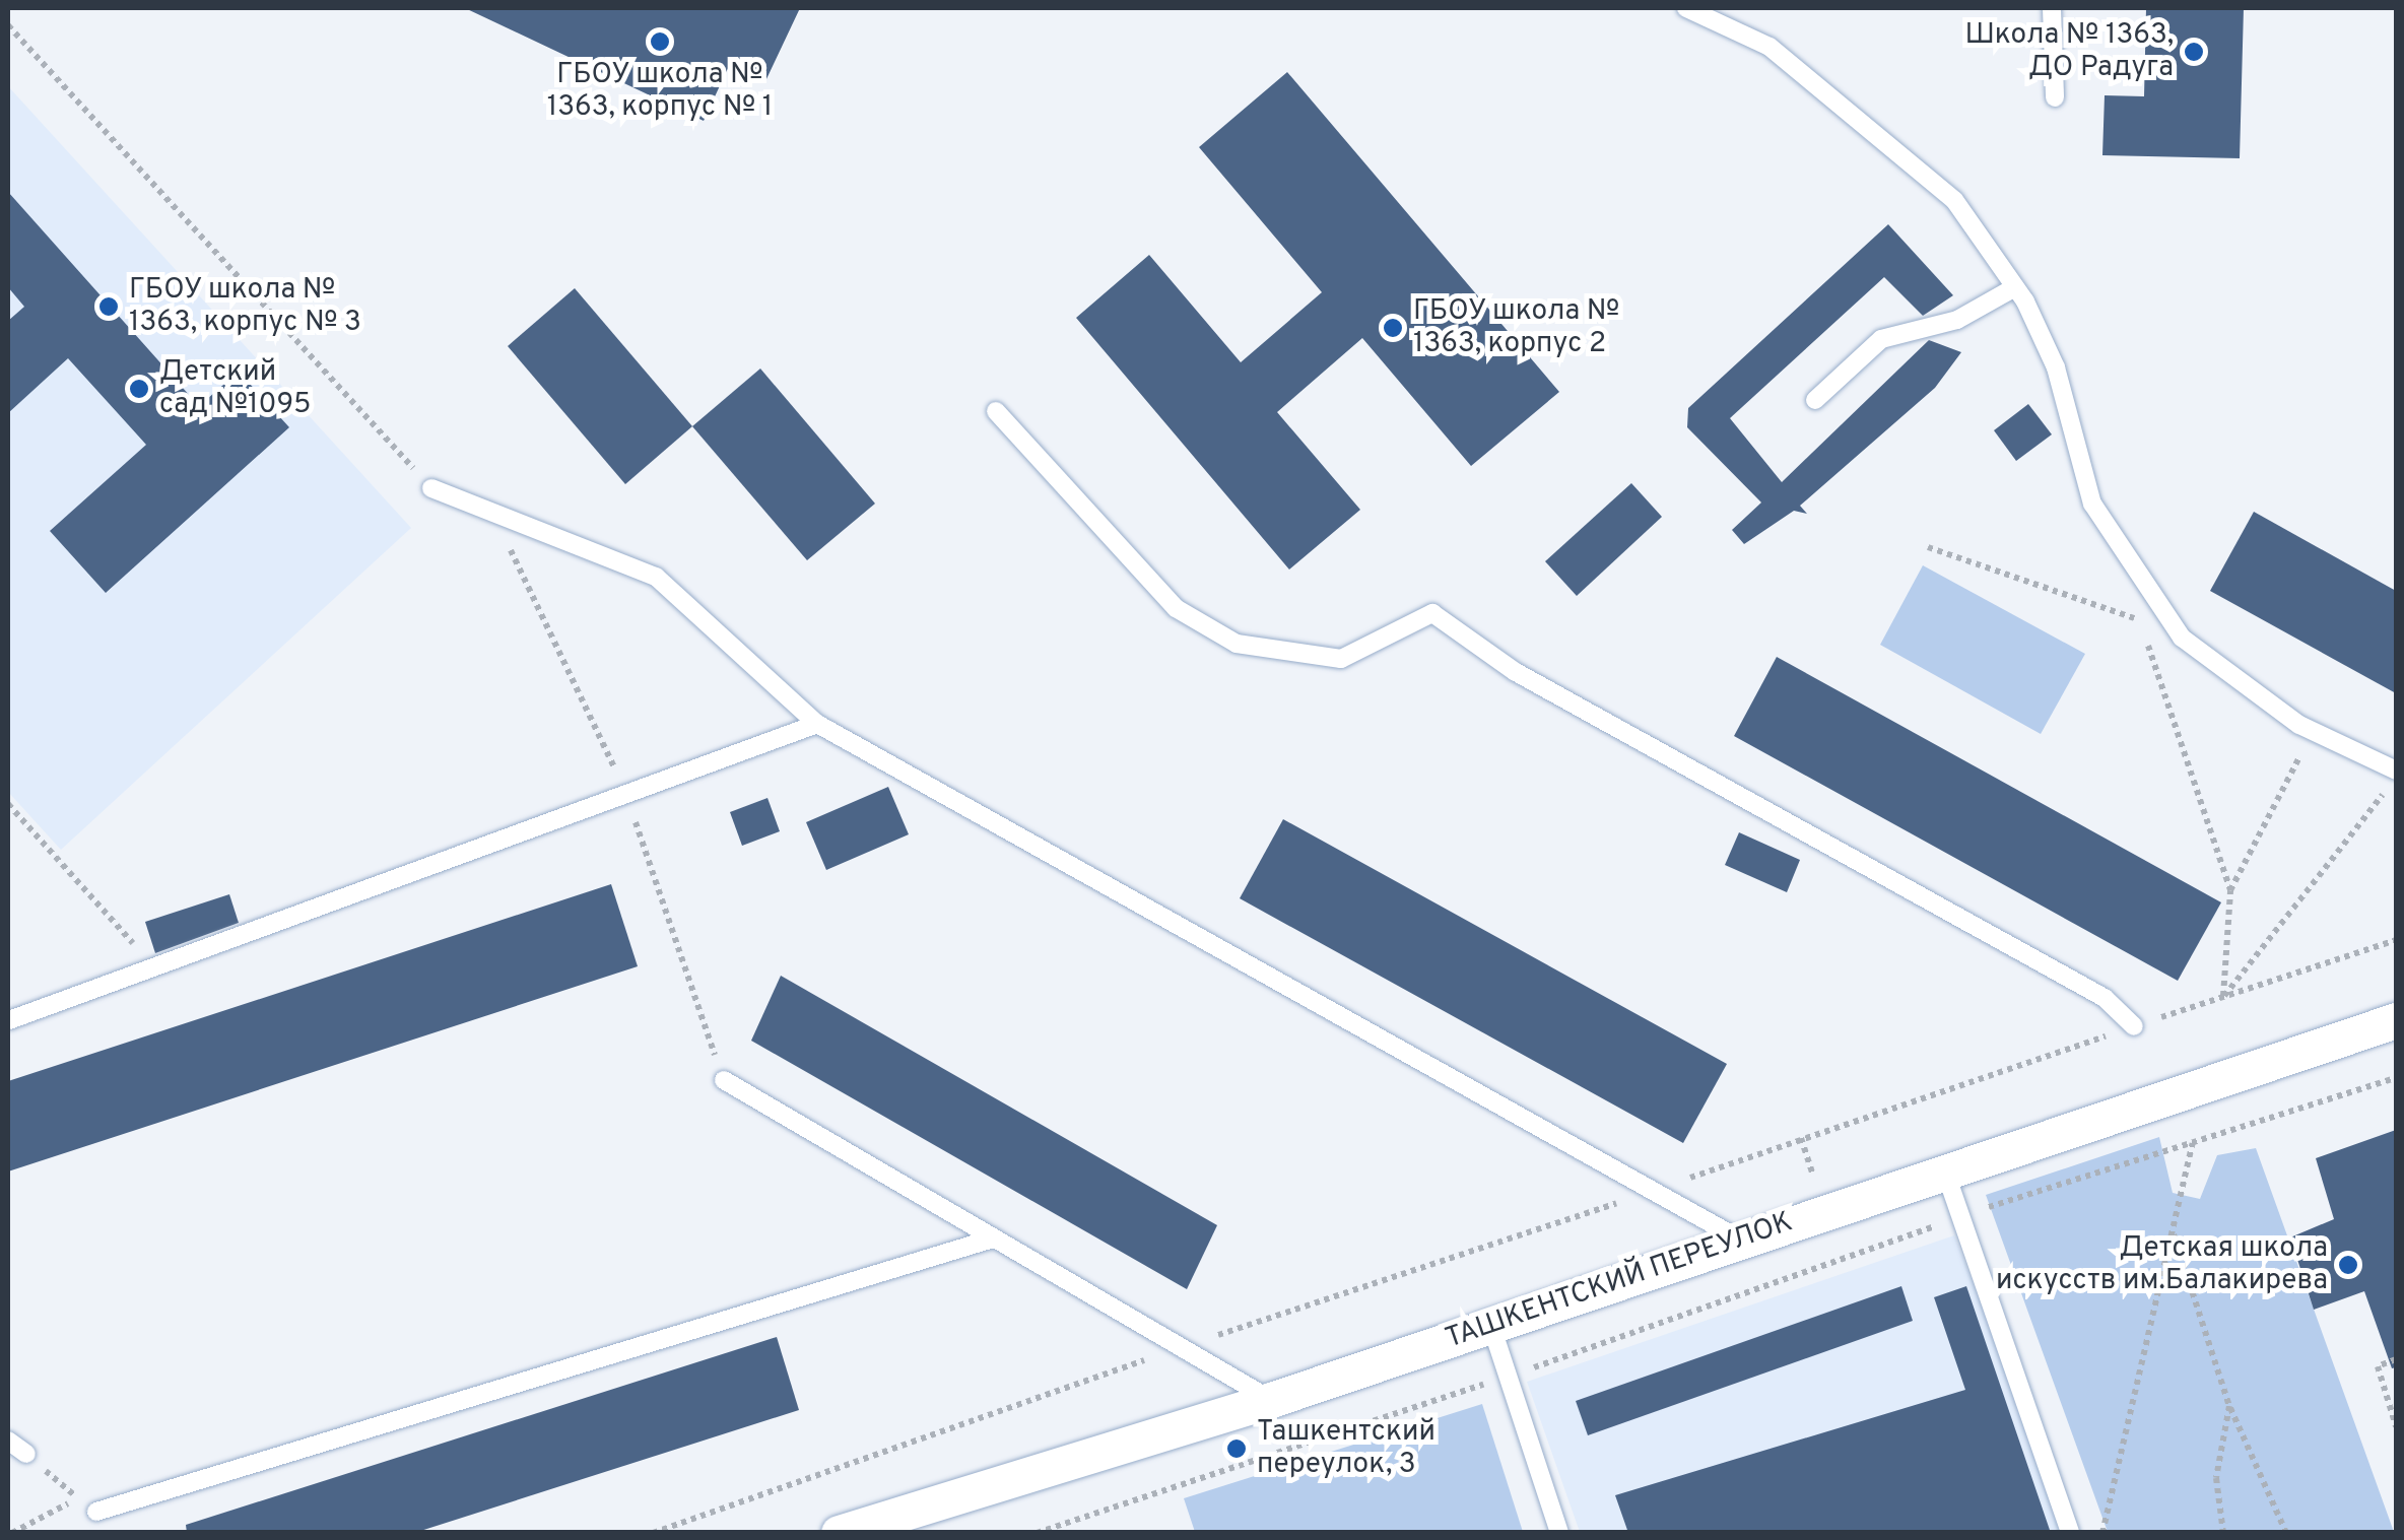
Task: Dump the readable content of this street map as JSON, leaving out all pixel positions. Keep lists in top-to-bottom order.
{
  "streets": {
    "street": ["ТАШКЕНТСКИЙ ПЕРЕУЛОК"]
  },
  "places": [
    "ГБОУ школа № 1363, корпус № 1",
    "Школа № 1363, ДО Радуга",
    "ГБОУ школа № 1363, корпус № 3",
    "ГБОУ школа № 1363, корпус 2",
    "Детский сад №1095",
    "Детская школа искусств им.Балакирева",
    "Ташкентский переулок, 3"
  ]
}
